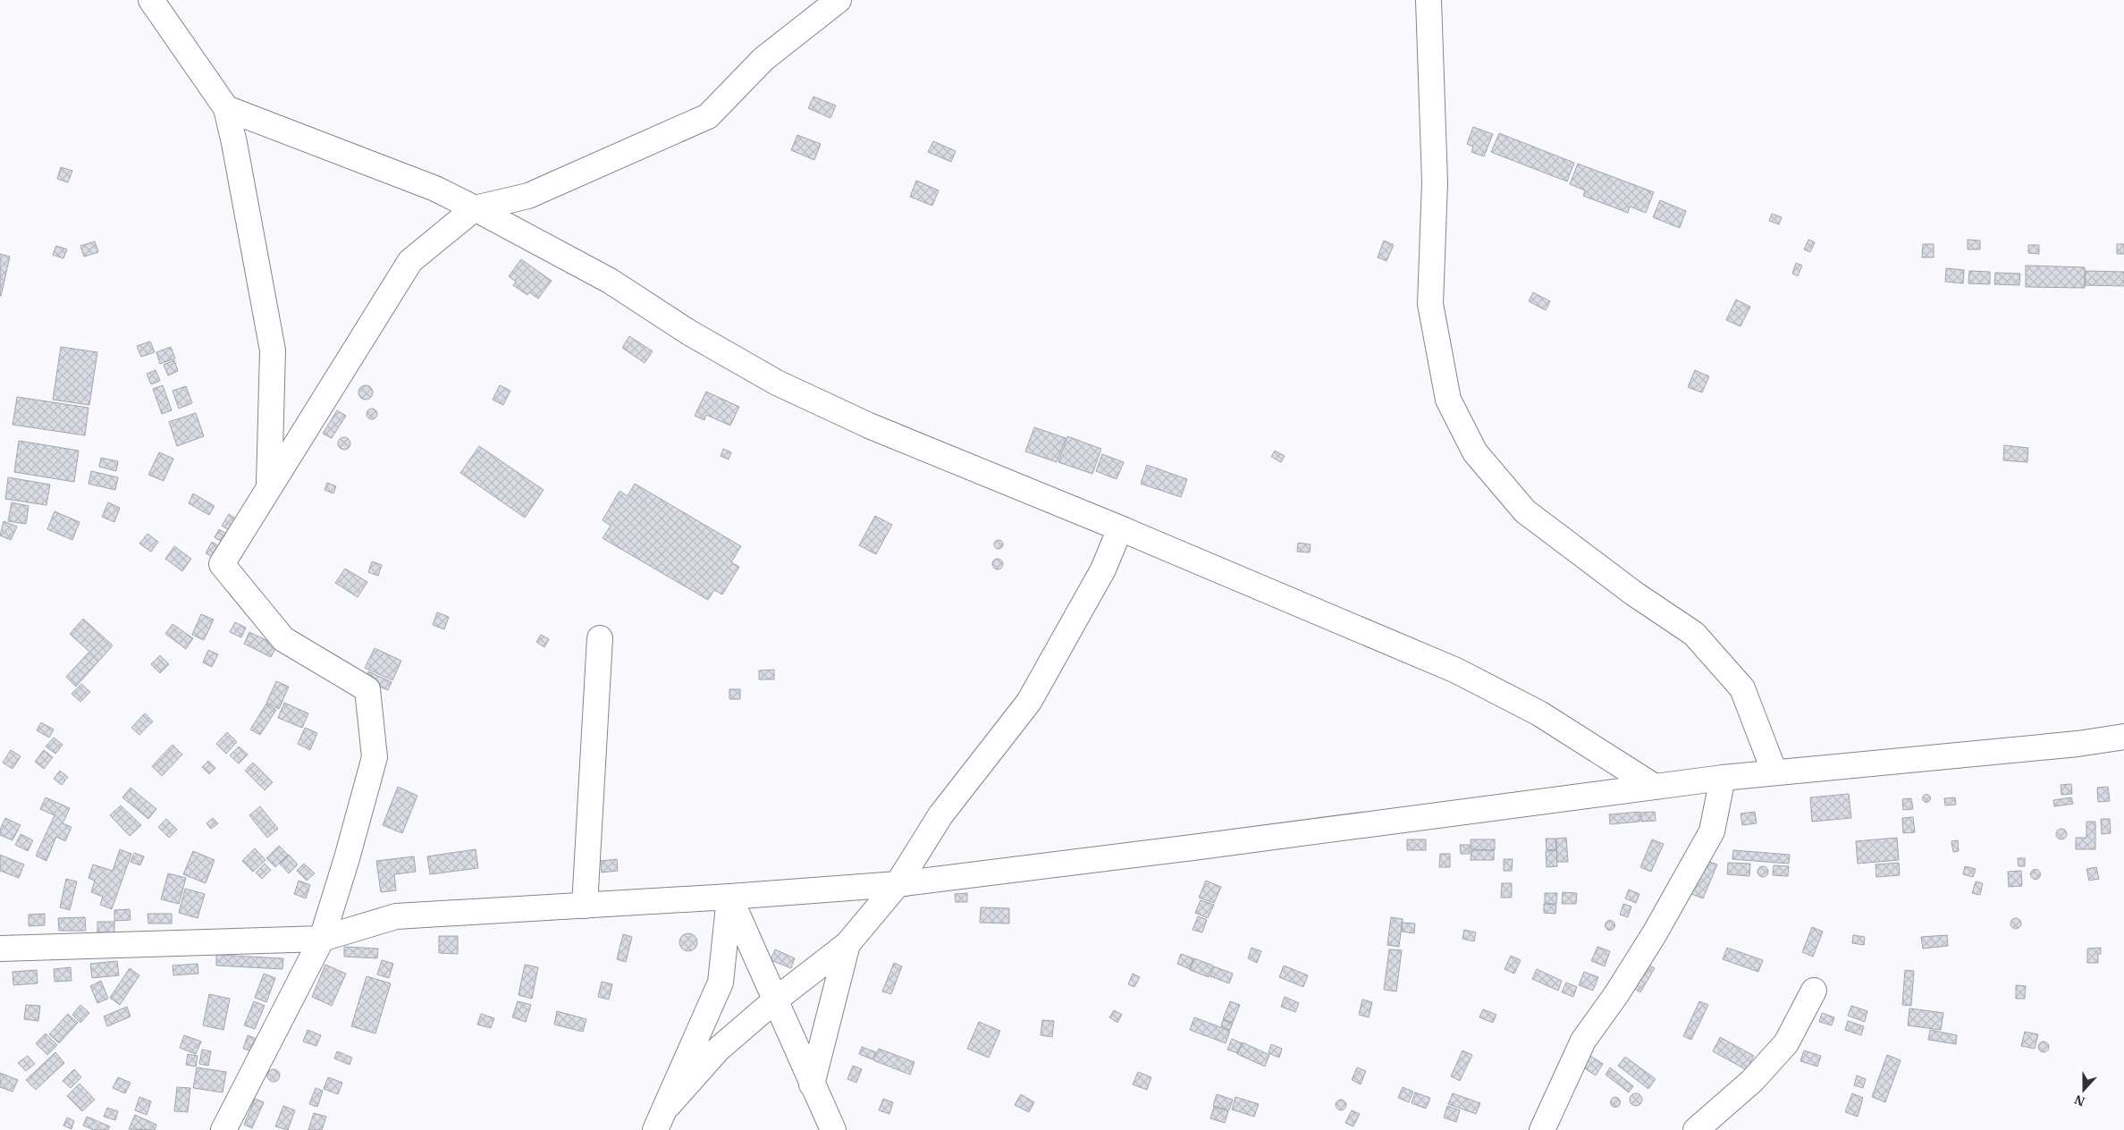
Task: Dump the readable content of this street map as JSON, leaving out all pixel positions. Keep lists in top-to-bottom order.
{
  "north": "bottom"
}
